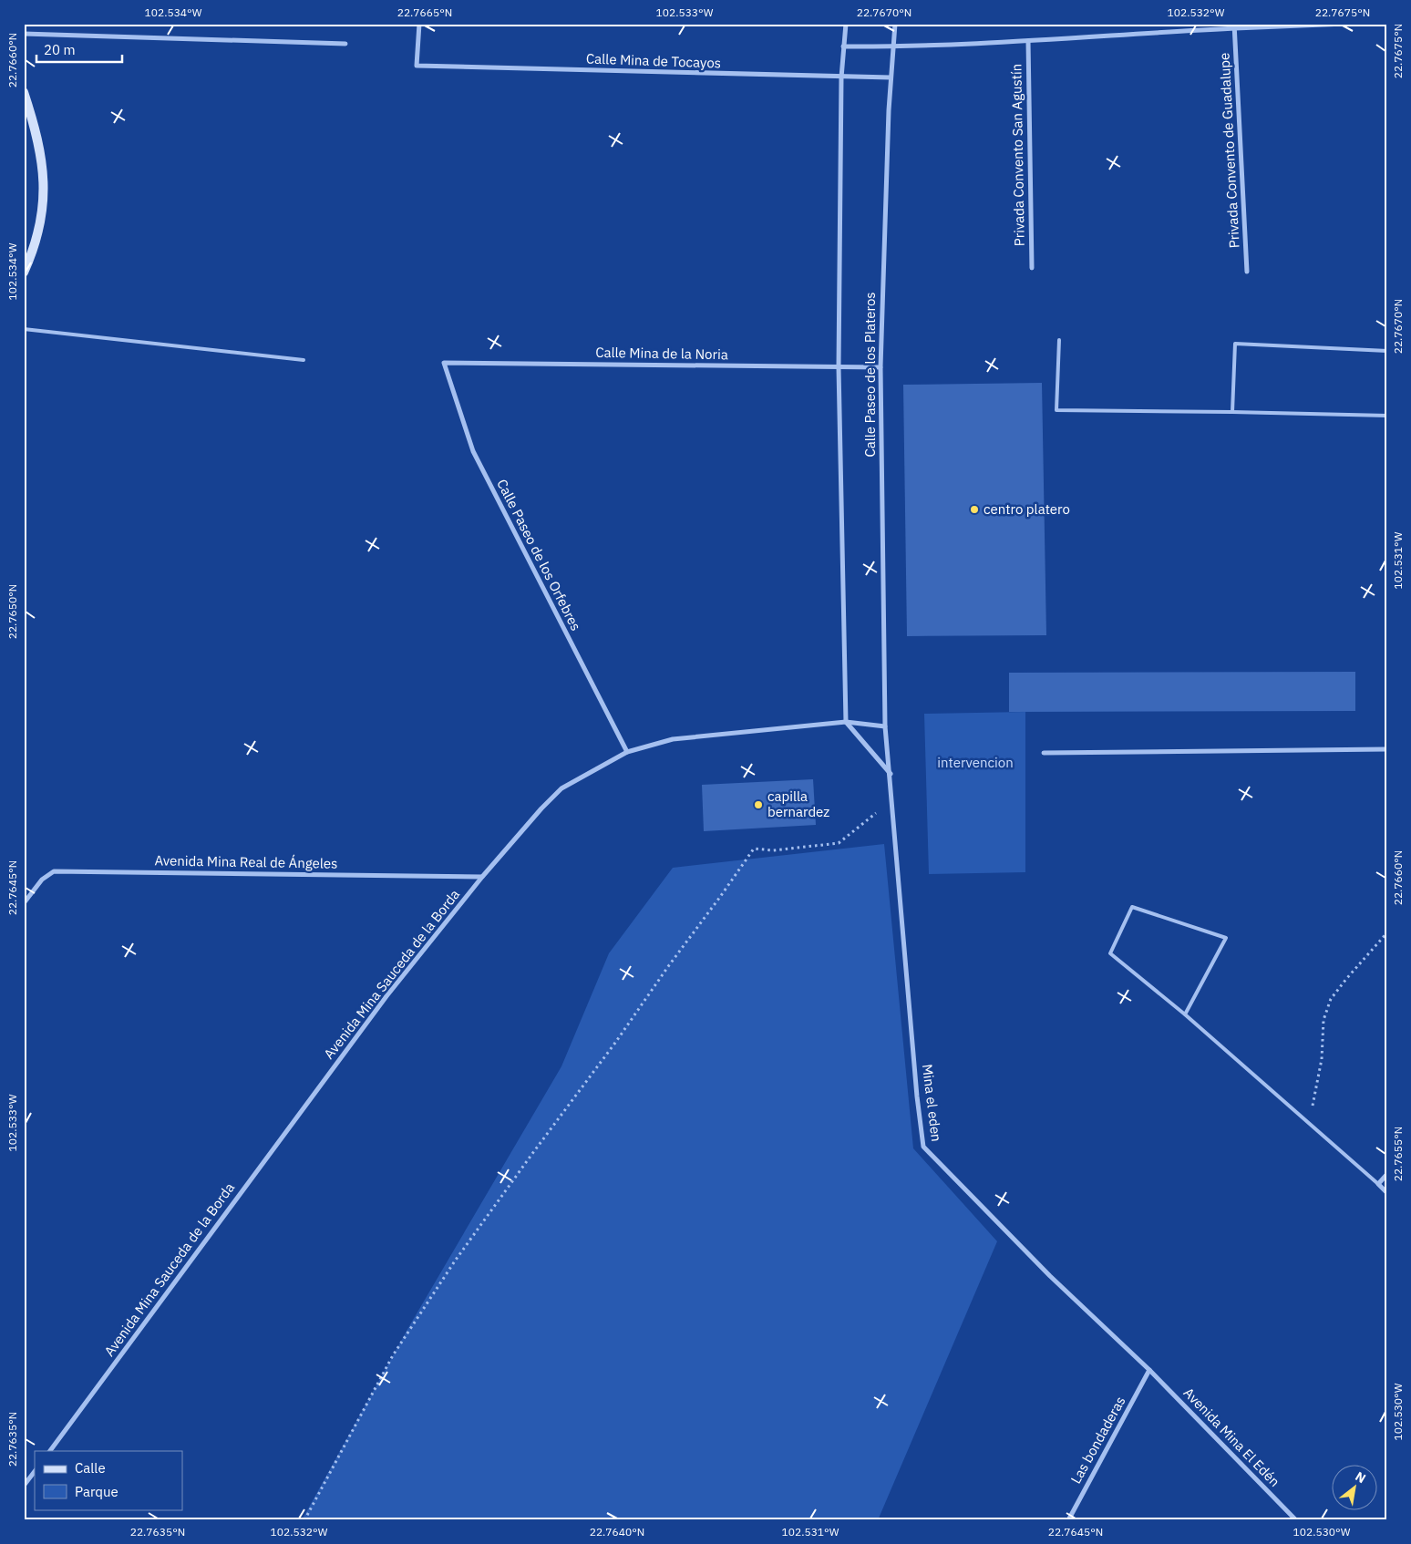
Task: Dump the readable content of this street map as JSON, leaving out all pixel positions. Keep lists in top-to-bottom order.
{
  "streets": {
    "street": [
      "Calle Mina de Tocayos",
      "Privada Convento de Guadalupe",
      "Privada Convento San Agustín",
      "Calle Mina de la Noria",
      "Calle Paseo de los Plateros",
      "Calle Paseo de los Orfebres",
      "Avenida Mina Real de Ángeles",
      "Avenida Mina Sauceda de la Borda",
      "Mina el eden",
      "Avenida Mina El Edén",
      "Las bondaderas"
    ]
  },
  "crossings": [
    ["Calle Mina de Tocayos", "Calle Paseo de los Plateros"],
    ["Calle Mina de la Noria", "Calle Paseo de los Plateros"],
    ["Calle Mina de la Noria", "Calle Paseo de los Orfebres"],
    ["Calle Paseo de los Plateros", "Avenida Mina Sauceda de la Borda"],
    ["Calle Paseo de los Plateros", "Mina el eden"],
    ["Calle Paseo de los Orfebres", "Avenida Mina Sauceda de la Borda"],
    ["Avenida Mina Real de Ángeles", "Avenida Mina Sauceda de la Borda"],
    ["Avenida Mina Sauceda de la Borda", "Mina el eden"],
    ["Mina el eden", "Avenida Mina El Edén"],
    ["Mina el eden", "Las bondaderas"],
    ["Avenida Mina El Edén", "Las bondaderas"]
  ],
  "parks": ["intervencion"],
  "places": ["centro platero", "capilla bernardez"],
  "legend": ["Calle", "Parque"],
  "scale_bar": "20 m",
  "north": "top right",
  "coordinates": [
    "102.534°W",
    "22.7665°N",
    "102.533°W",
    "22.7670°N",
    "102.532°W",
    "22.7675°N",
    "22.7660°N",
    "102.531°W",
    "22.7650°N",
    "22.7645°N",
    "22.7655°N",
    "102.530°W",
    "22.7635°N",
    "22.7640°N"
  ]
}
